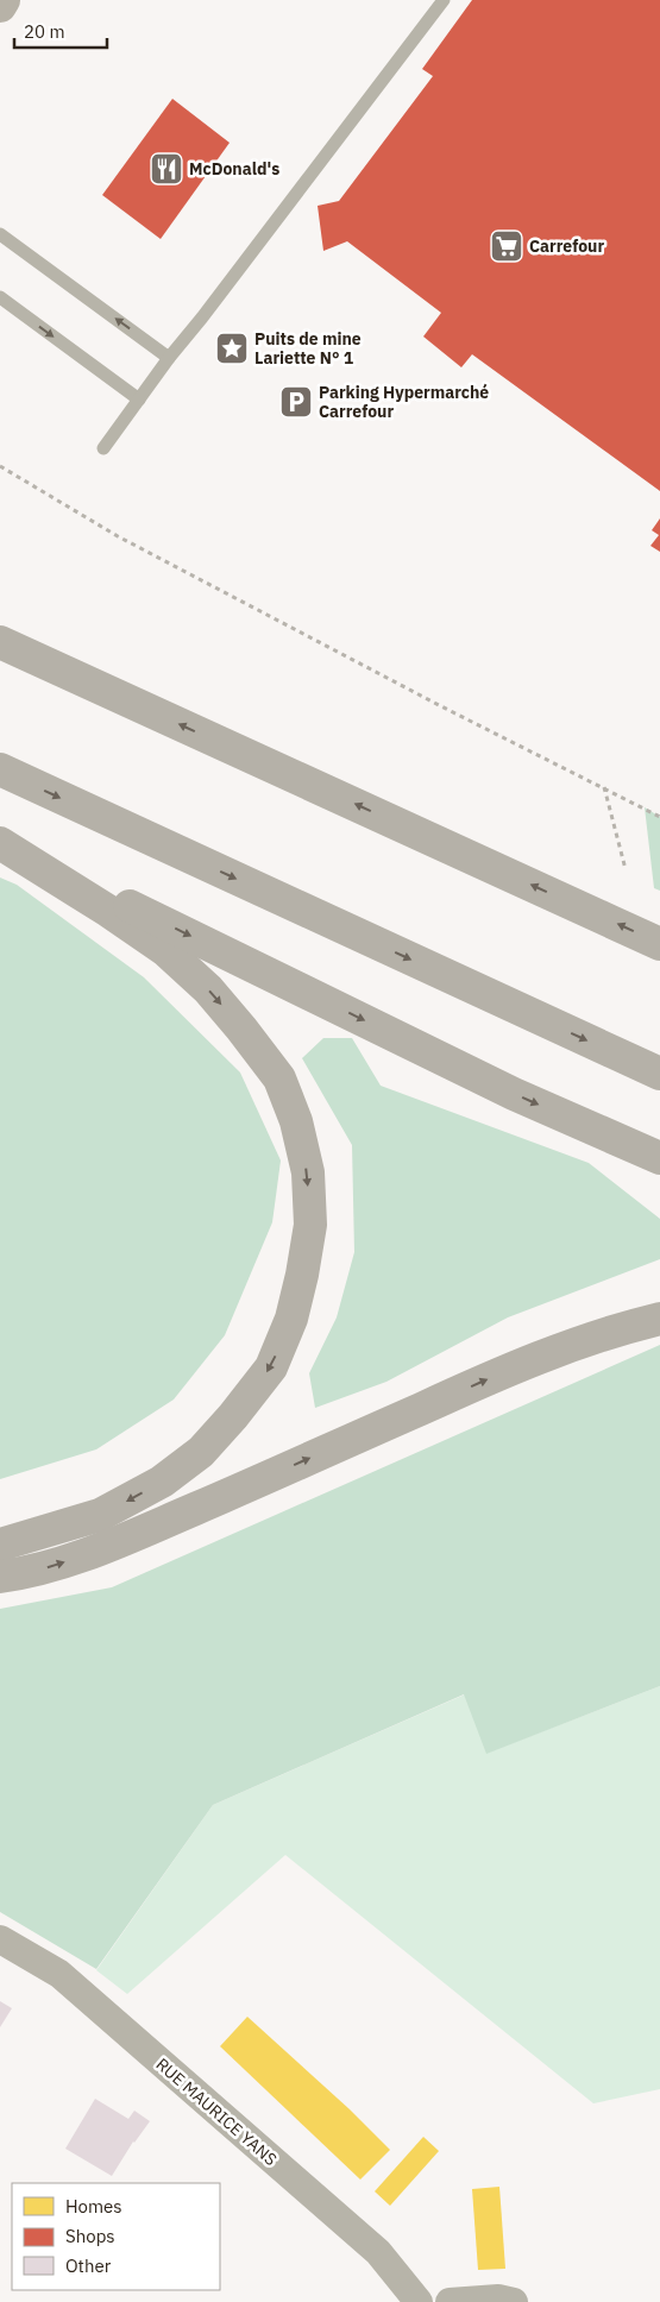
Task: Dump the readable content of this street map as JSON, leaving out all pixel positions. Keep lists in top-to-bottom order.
{
  "streets": {
    "street": ["RUE MAURICE YANS"]
  },
  "places": {
    "restaurant": ["McDonald's"],
    "supermarket": ["Carrefour"],
    "place": ["Puits de mine Lariette N° 1"],
    "parking": ["Parking Hypermarché Carrefour"]
  },
  "legend": ["Homes", "Shops", "Other"],
  "scale_bar": "20 m"
}
